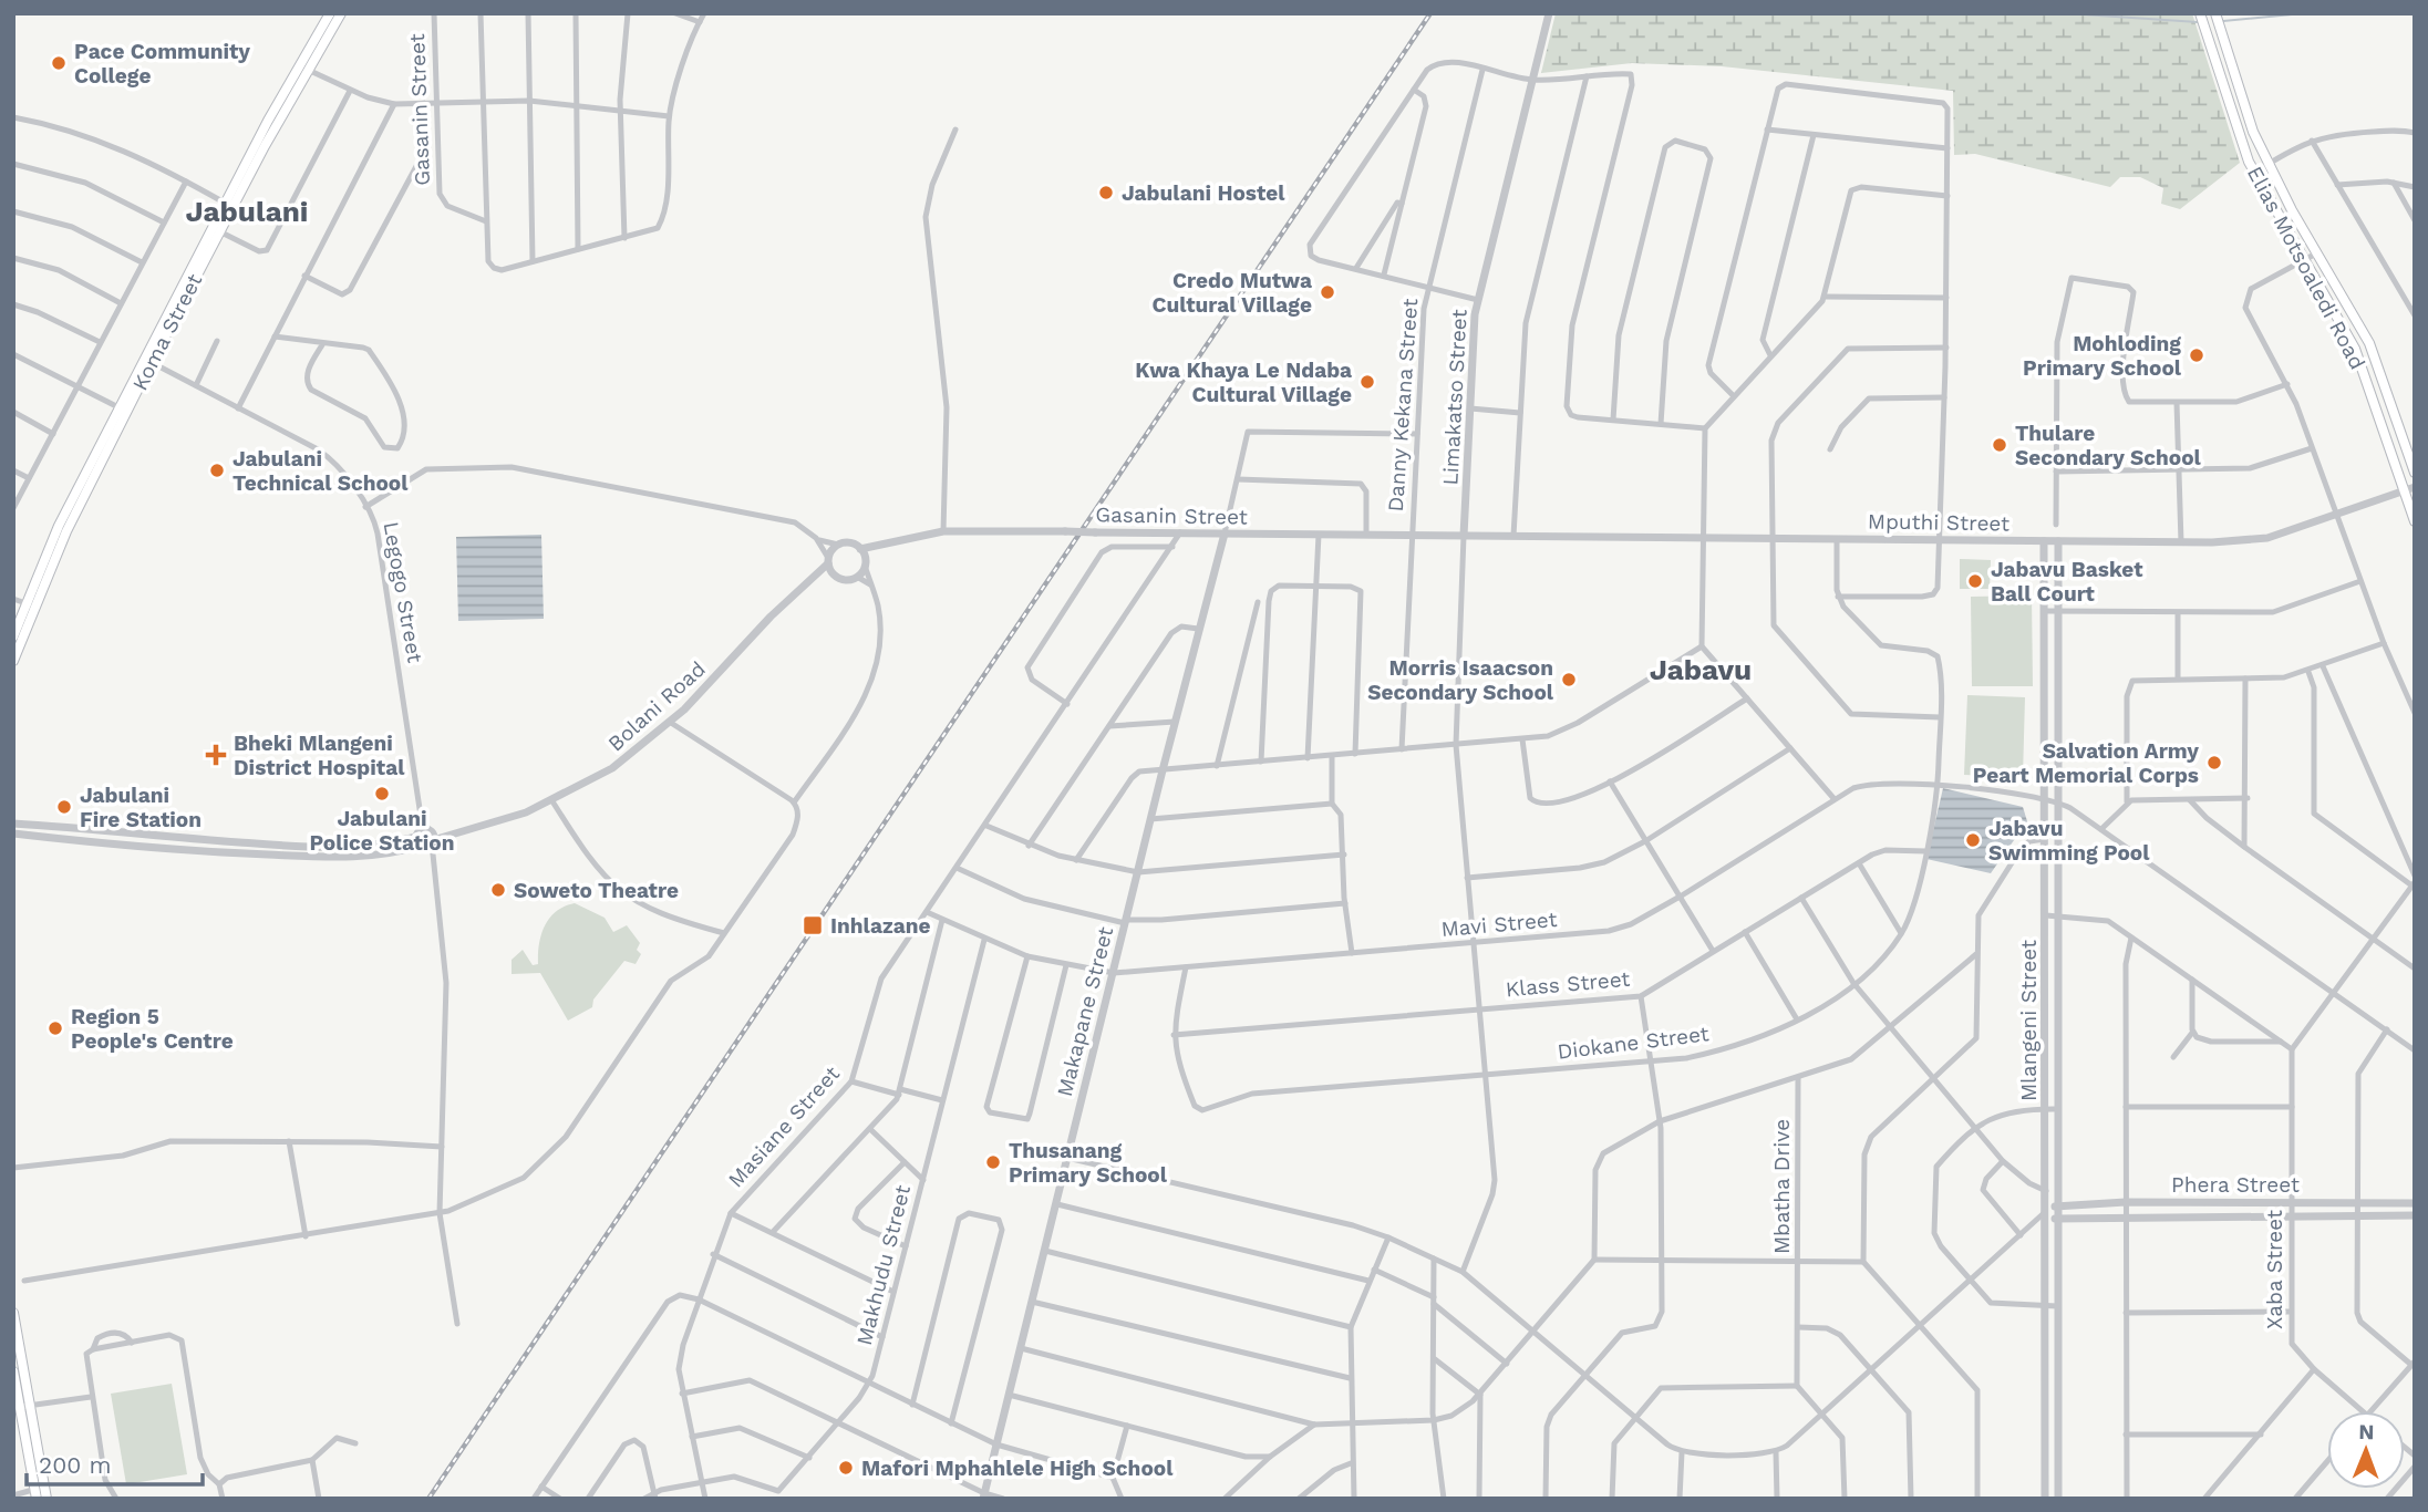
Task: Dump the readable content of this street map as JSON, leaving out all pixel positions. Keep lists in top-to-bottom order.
{
  "streets": {
    "main road": ["Elias Motsoaledi Road", "Koma Street"],
    "street": [
      "Gasanin Street",
      "Limakatso Street",
      "Danny Kekana Street",
      "Mputhi Street",
      "Legogo Street",
      "Bolani Road",
      "Mavi Street",
      "Klass Street",
      "Makapane Street",
      "Mlangeni Street",
      "Diokane Street",
      "Masiane Street",
      "Phera Street",
      "Mbatha Drive",
      "Makhudu Street",
      "Xaba Street"
    ]
  },
  "crossings": [
    ["Gasanin Street", "Limakatso Street"],
    ["Gasanin Street", "Danny Kekana Street"],
    ["Gasanin Street", "Mputhi Street"],
    ["Gasanin Street", "Bolani Road"],
    ["Gasanin Street", "Makapane Street"],
    ["Gasanin Street", "Masiane Street"],
    ["Elias Motsoaledi Road", "Mputhi Street"],
    ["Koma Street", "Legogo Street"],
    ["Limakatso Street", "Mputhi Street"],
    ["Limakatso Street", "Mavi Street"],
    ["Limakatso Street", "Klass Street"],
    ["Limakatso Street", "Diokane Street"],
    ["Mputhi Street", "Mlangeni Street"],
    ["Legogo Street", "Bolani Road"],
    ["Mavi Street", "Makapane Street"],
    ["Mavi Street", "Mlangeni Street"],
    ["Mavi Street", "Diokane Street"],
    ["Mavi Street", "Masiane Street"],
    ["Mavi Street", "Makhudu Street"],
    ["Klass Street", "Diokane Street"],
    ["Mlangeni Street", "Phera Street"],
    ["Masiane Street", "Makhudu Street"],
    ["Phera Street", "Xaba Street"]
  ],
  "districts": ["Jabulani", "Jabavu"],
  "places": {
    "other": [
      "Pace Community College",
      "Jabulani Hostel",
      "Credo Mutwa Cultural Village",
      "Mohloding Primary School",
      "Kwa Khaya Le Ndaba Cultural Village",
      "Thulare Secondary School",
      "Jabulani Technical School",
      "Jabavu Basket Ball Court",
      "Morris Isaacson Secondary School",
      "Salvation Army Peart Memorial Corps",
      "Jabulani Police Station",
      "Jabulani Fire Station",
      "Jabavu Swimming Pool",
      "Soweto Theatre",
      "Region 5 People's Centre",
      "Thusanang Primary School",
      "Mafori Mphahlele High School"
    ],
    "health": ["Bheki Mlangeni District Hospital"],
    "transit": ["Inhlazane"]
  },
  "scale_bar": "200 m",
  "north": "top"
}
